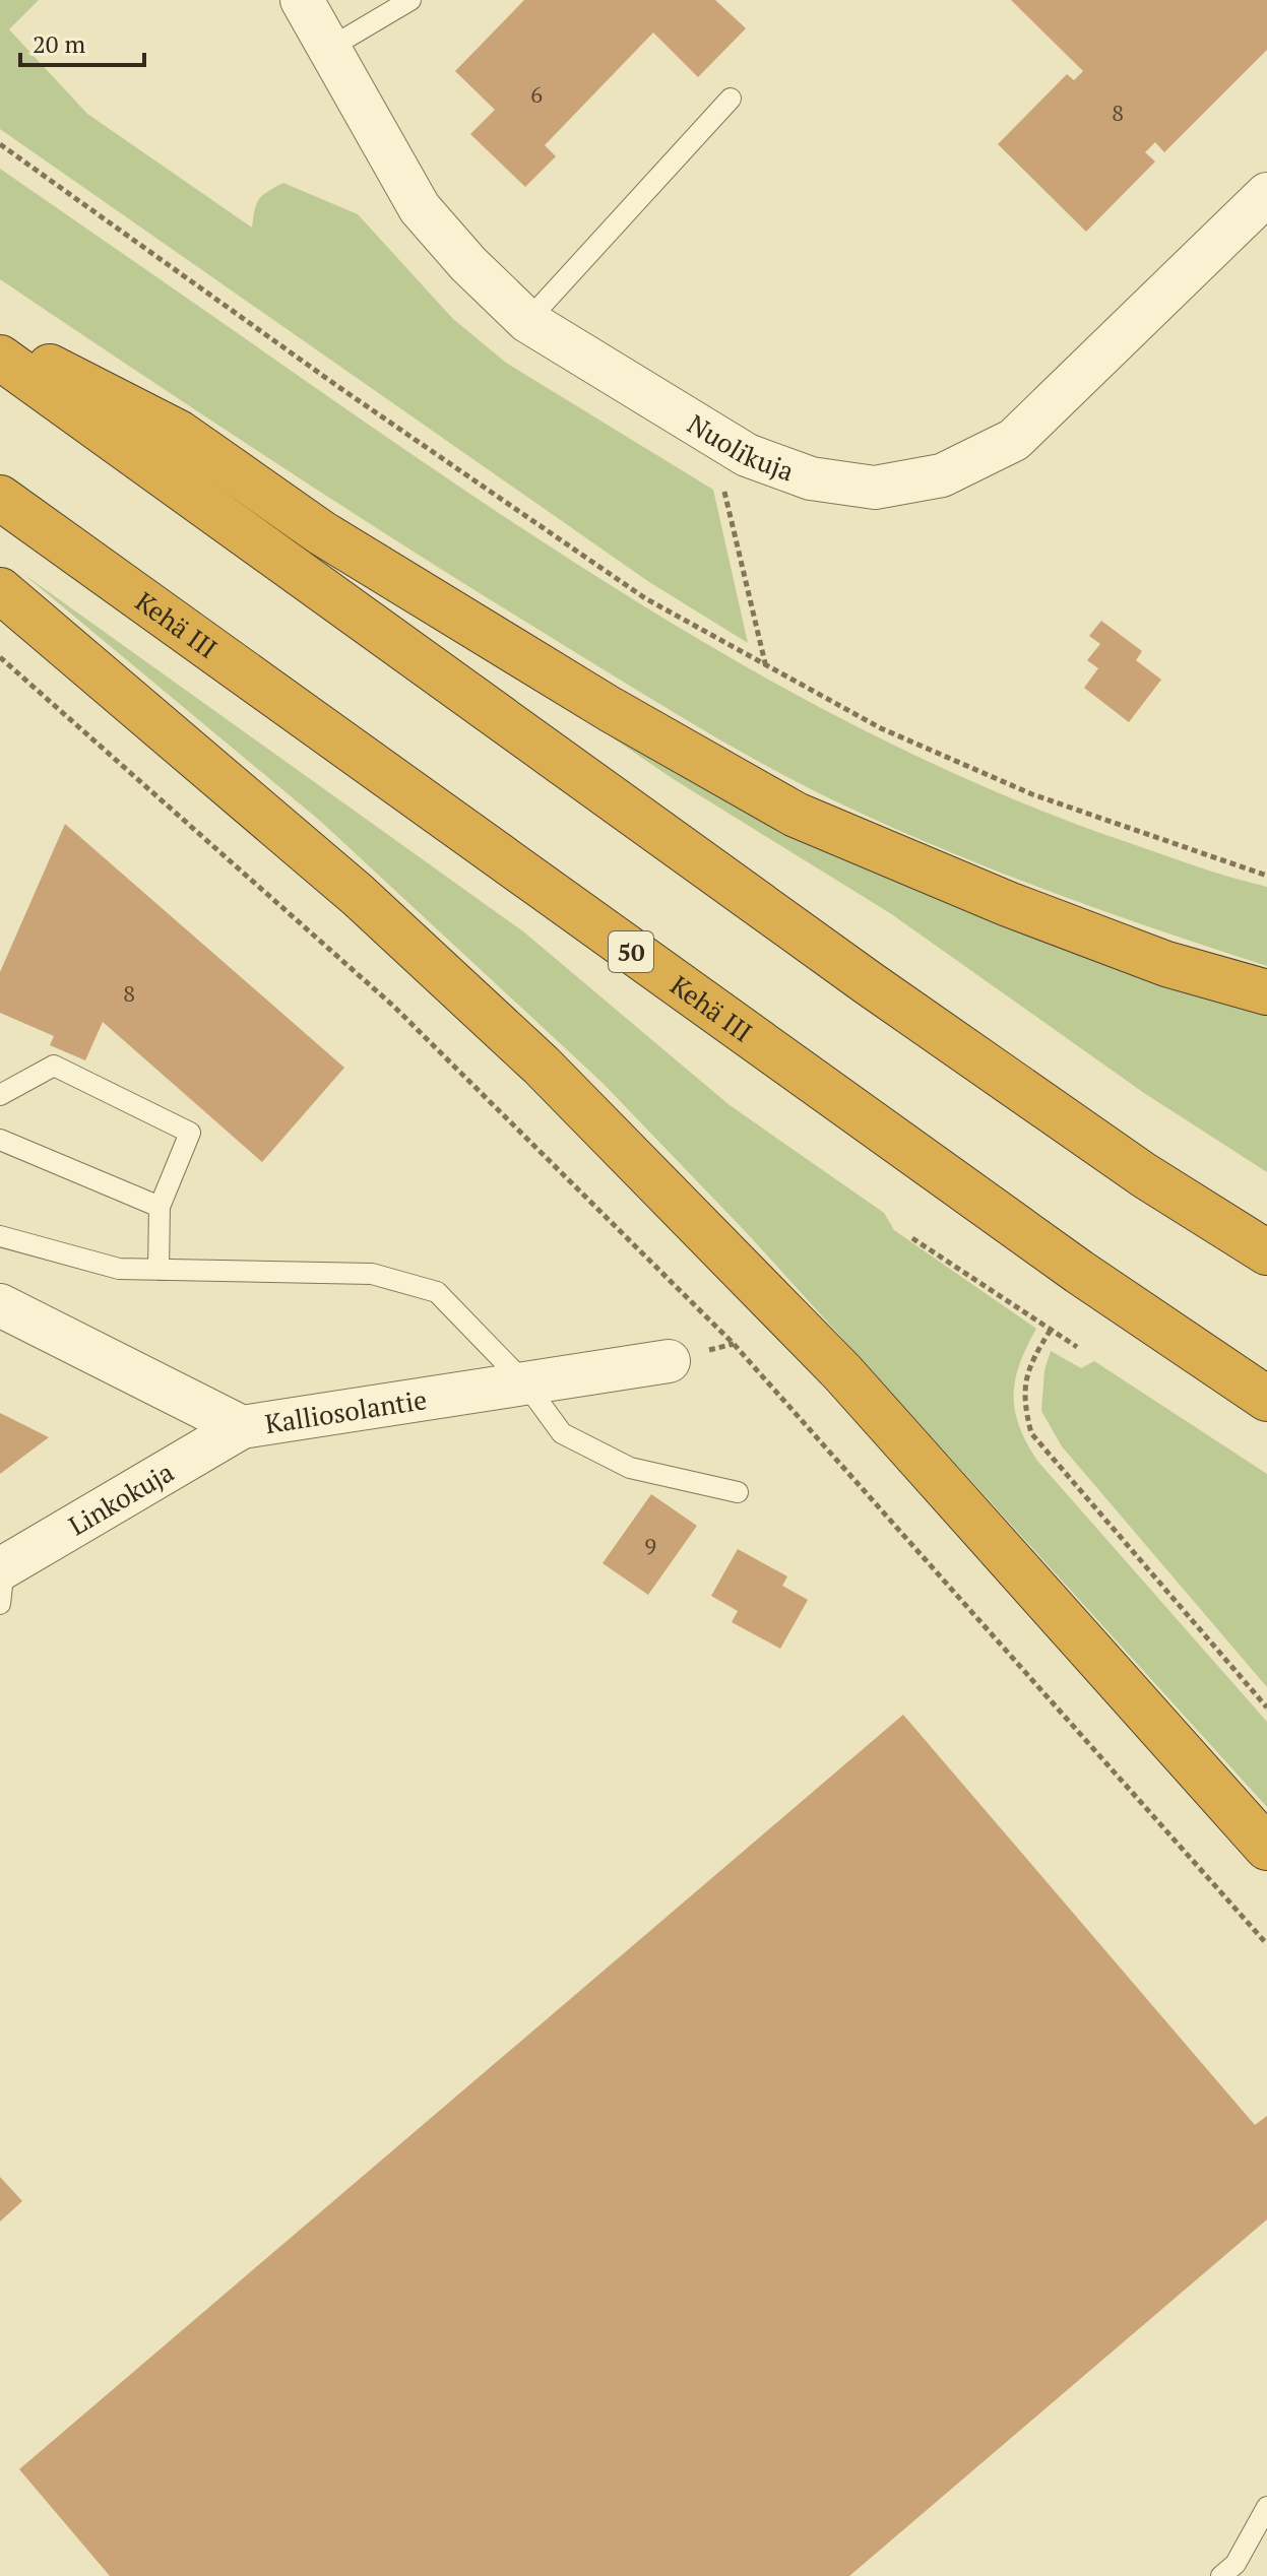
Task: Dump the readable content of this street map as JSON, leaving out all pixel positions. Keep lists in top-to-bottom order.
{
  "streets": {
    "highway": ["Kehä III", "50"],
    "street": ["Nuolikuja", "Kalliosolantie", "Linkokuja"]
  },
  "crossings": [
    ["Kalliosolantie", "Linkokuja"]
  ],
  "house_numbers": [
    "6",
    "8",
    "8",
    "9"
  ],
  "scale_bar": "20 m"
}
